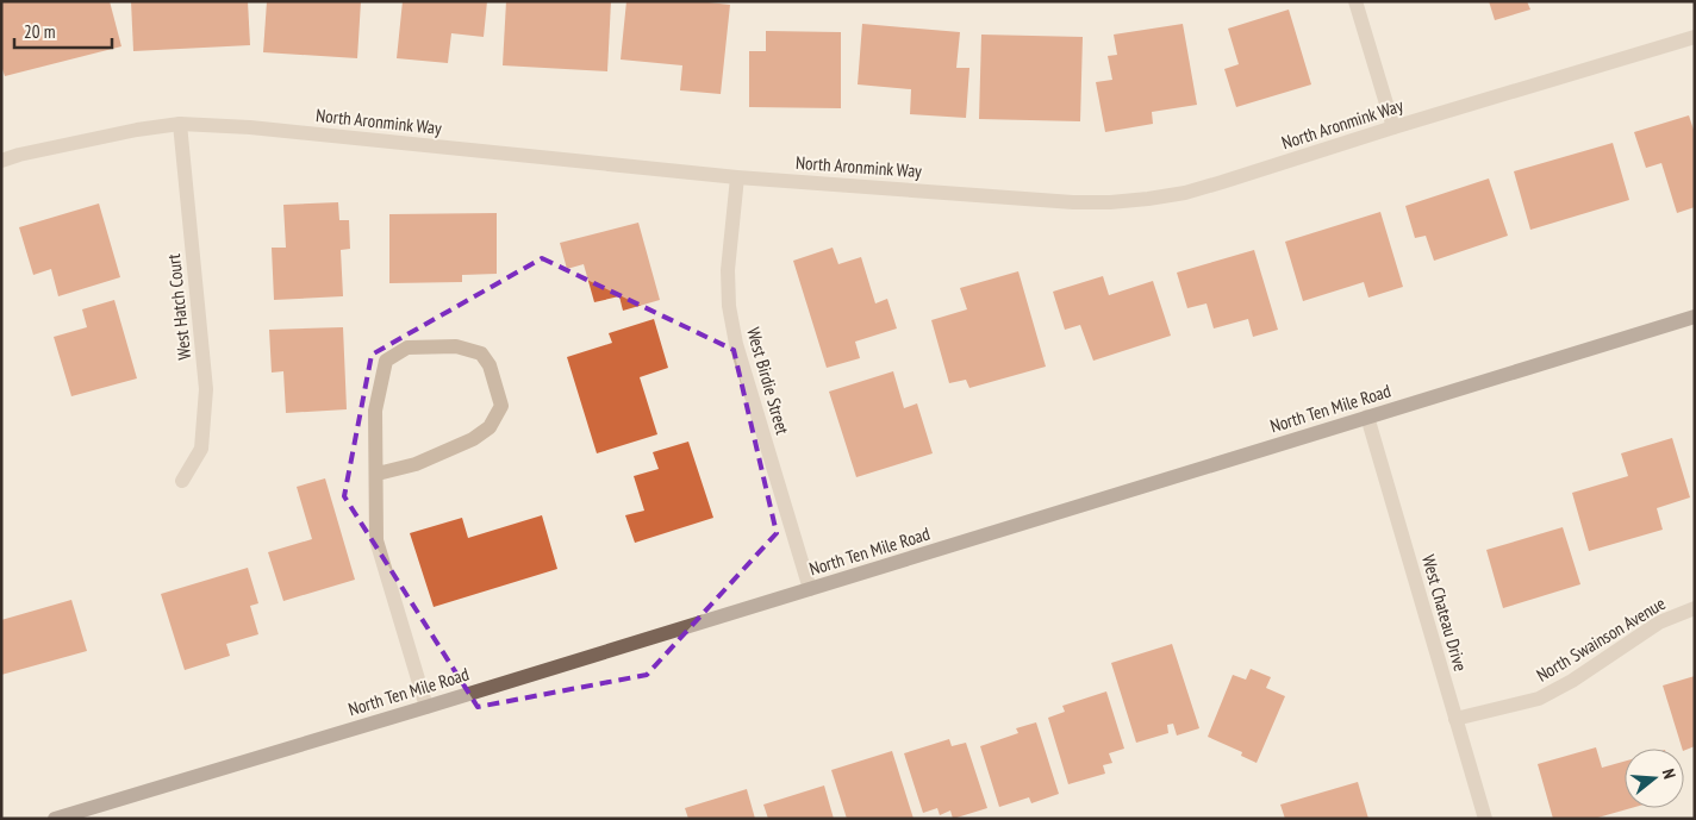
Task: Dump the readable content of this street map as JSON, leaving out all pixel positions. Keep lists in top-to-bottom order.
{
  "streets": {
    "main road": ["North Ten Mile Road"],
    "street": [
      "North Aronmink Way",
      "West Hatch Court",
      "West Birdie Street",
      "West Chateau Drive",
      "North Swainson Avenue"
    ]
  },
  "crossings": [
    ["North Aronmink Way", "West Hatch Court"],
    ["North Aronmink Way", "West Birdie Street"],
    ["West Birdie Street", "North Ten Mile Road"],
    ["North Ten Mile Road", "West Chateau Drive"],
    ["West Chateau Drive", "North Swainson Avenue"]
  ],
  "scale_bar": "20 m",
  "north": "right"
}
